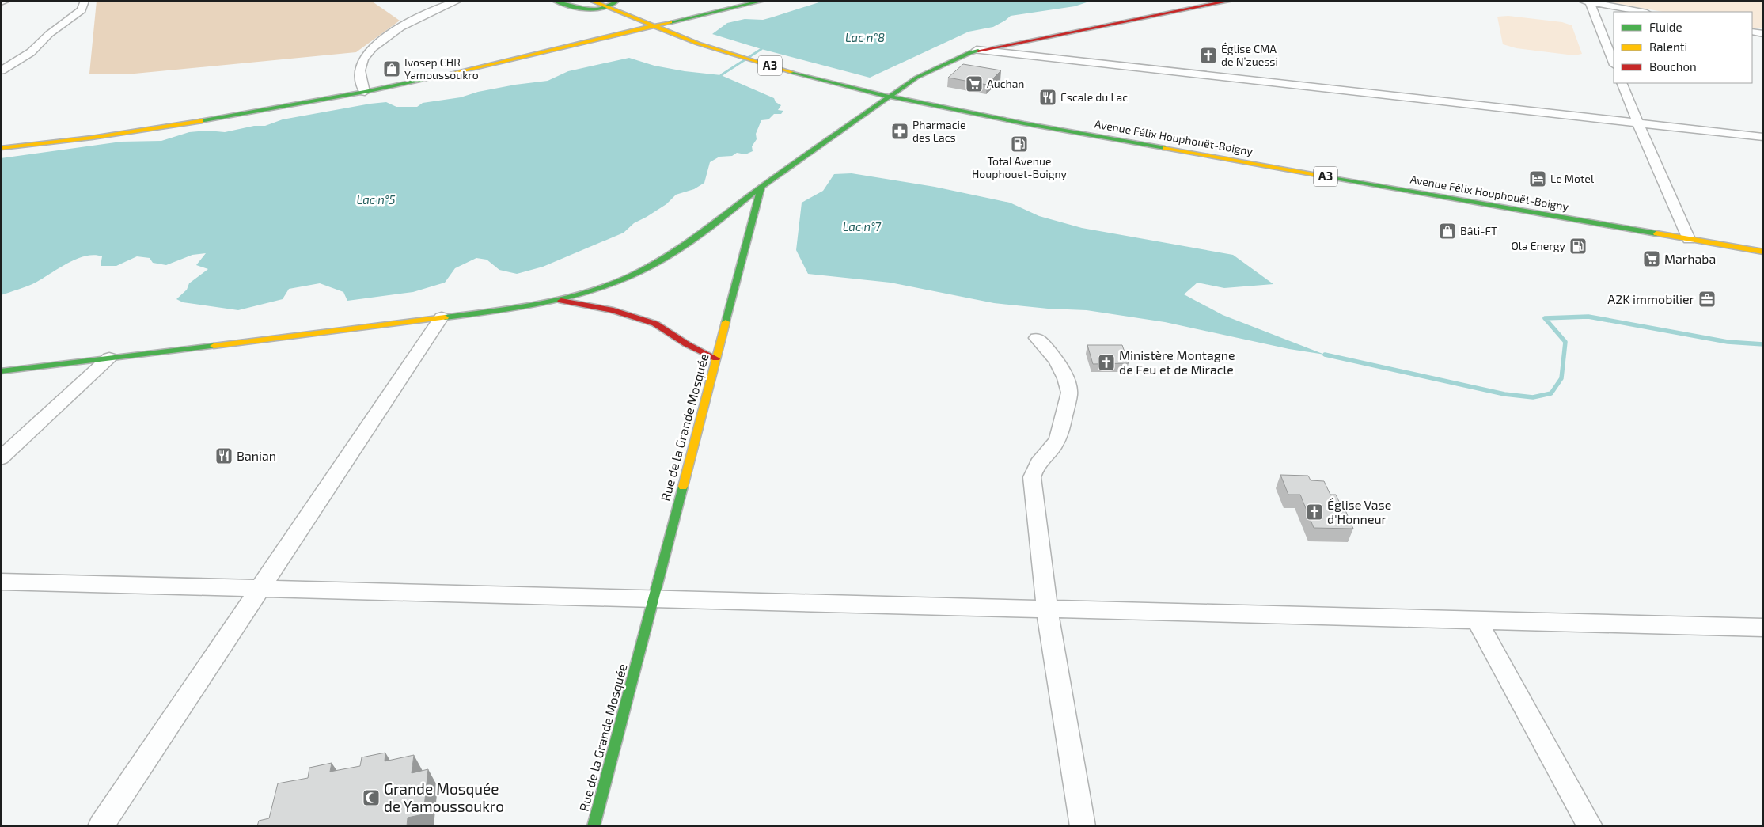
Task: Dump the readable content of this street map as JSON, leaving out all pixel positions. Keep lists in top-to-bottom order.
{
  "streets": {
    "main road": ["A3", "Avenue Félix Houphouët-Boigny", "Rue de la Grande Mosquée"]
  },
  "water": ["Lac n°8", "Lac n°5", "Lac n°7"],
  "places": {
    "church": ["Église CMA de N’zuessi", "Ministère Montagne de Feu et de Miracle", "Église Vase d'Honneur"],
    "shop": ["Ivosep CHR Yamoussoukro", "Bâti-FT"],
    "supermarket": ["Auchan", "Marhaba"],
    "restaurant": ["Escale du Lac", "Banian"],
    "pharmacy": ["Pharmacie des Lacs"],
    "fuel station": ["Total Avenue Houphouet-Boigny", "Ola Energy"],
    "hotel": ["Le Motel"],
    "office": ["A2K immobilier"],
    "mosque": ["Grande Mosquée de Yamoussoukro"]
  },
  "legend": ["Fluide", "Ralenti", "Bouchon"]
}
